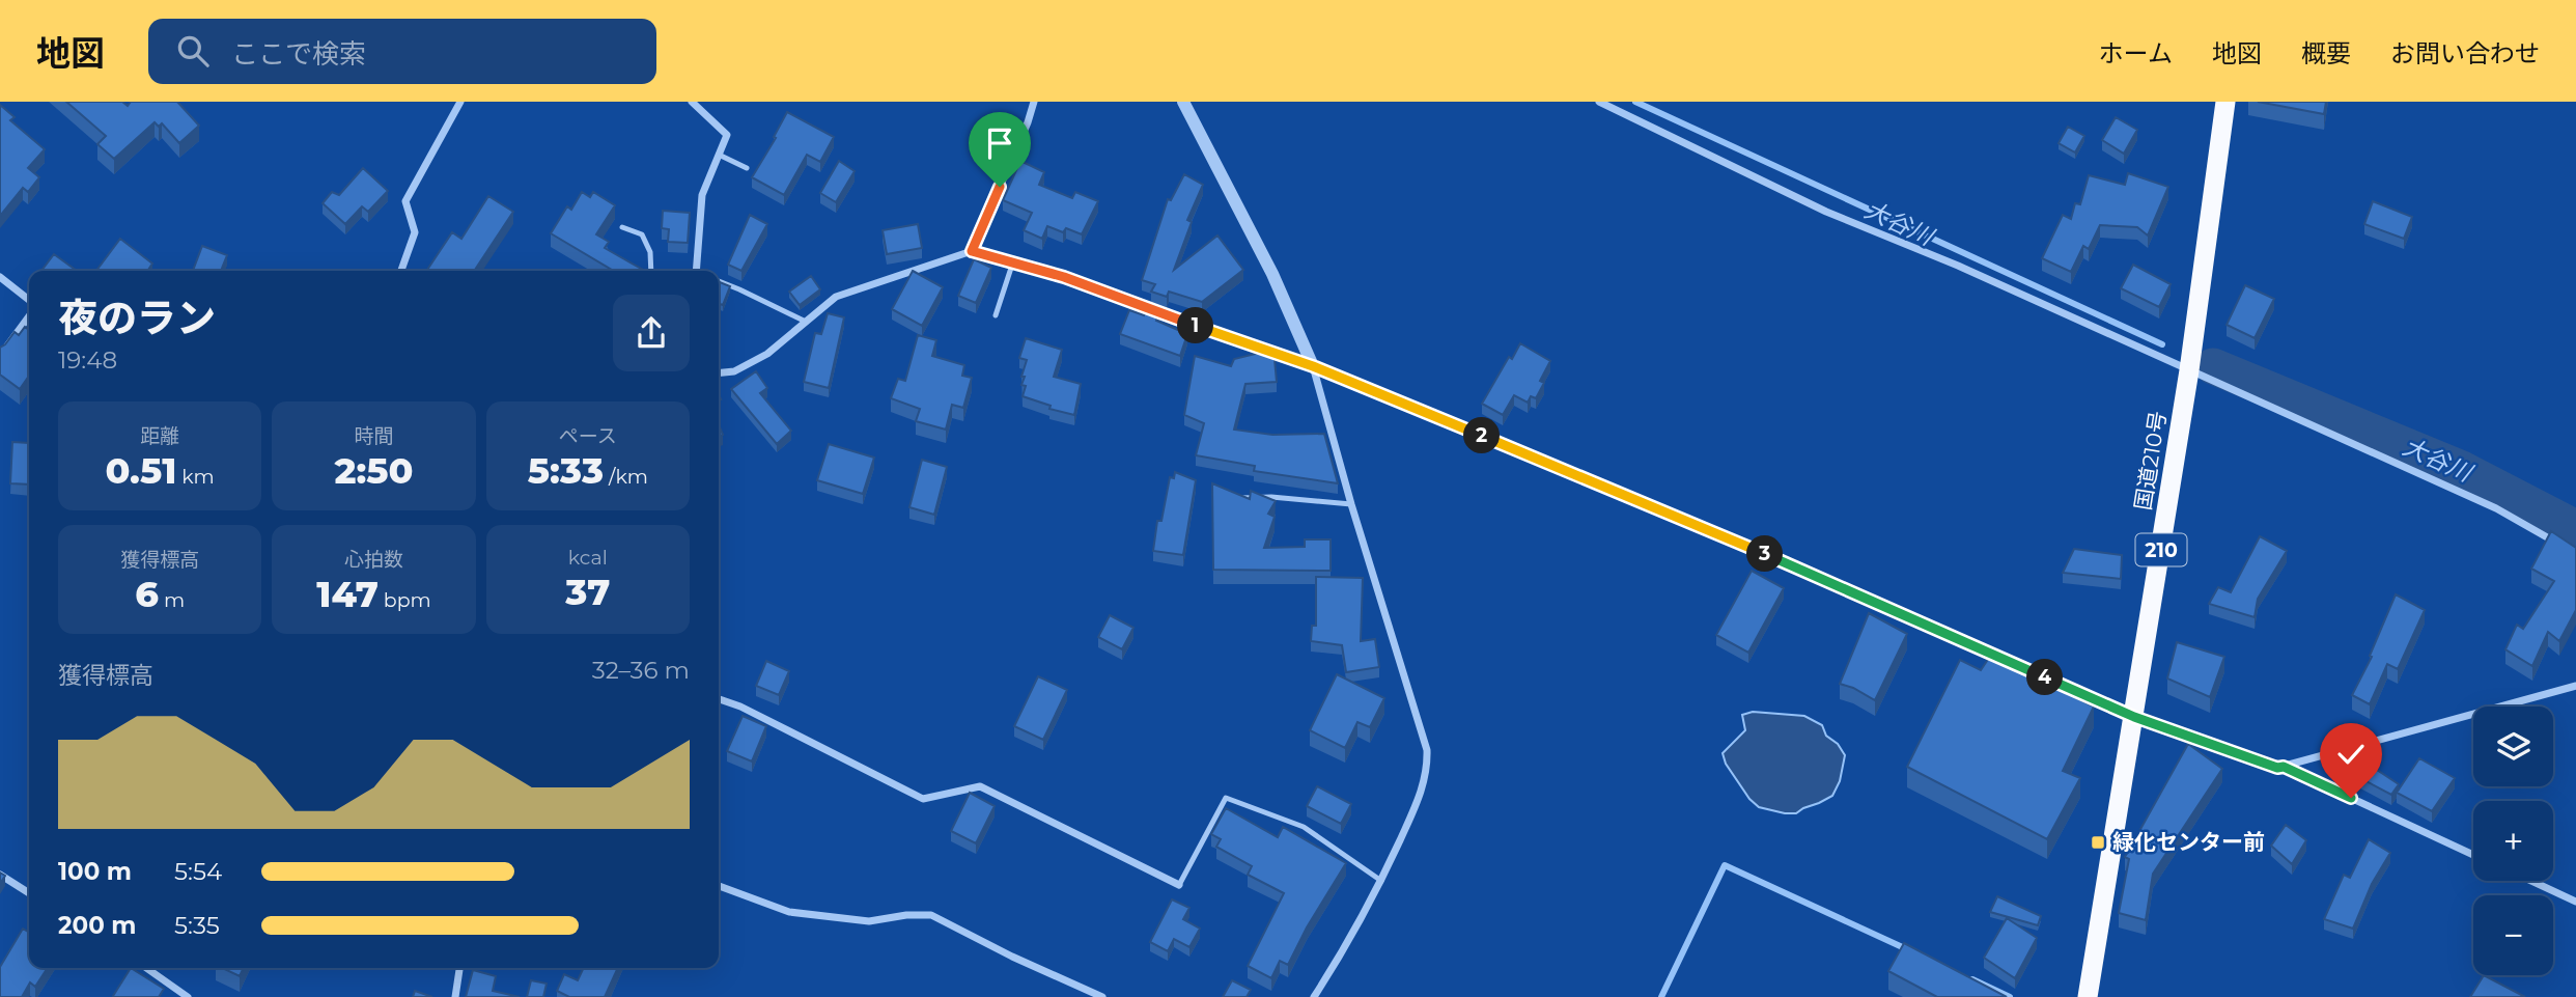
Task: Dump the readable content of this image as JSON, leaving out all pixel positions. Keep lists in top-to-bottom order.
{
  "streets": {
    "highway": ["国道210号", "210"]
  },
  "water": ["大谷川"],
  "places": {
    "transit": ["緑化センター前"]
  },
  "page": {
    "header": "地図",
    "search": "ここで検索",
    "nav": [
      "ホーム",
      "地図",
      "概要",
      "お問い合わせ"
    ],
    "heading": ["夜のラン", "19:48"],
    "pins": [
      "1",
      "2",
      "3",
      "4"
    ],
    "stats": [
      ["距離", "0.51 km"],
      ["時間", "2:50"],
      ["ペース", "5:33 /km"],
      ["獲得標高", "6 m"],
      ["心拍数", "147 bpm"],
      ["kcal", "37"]
    ],
    "chart": ["獲得標高", "32–36 m"],
    "map_buttons": ["+", "−"],
    "list": [
      {
        "name": "100 m",
        "note": "5:54"
      },
      {
        "name": "200 m",
        "note": "5:35"
      }
    ]
  }
}
